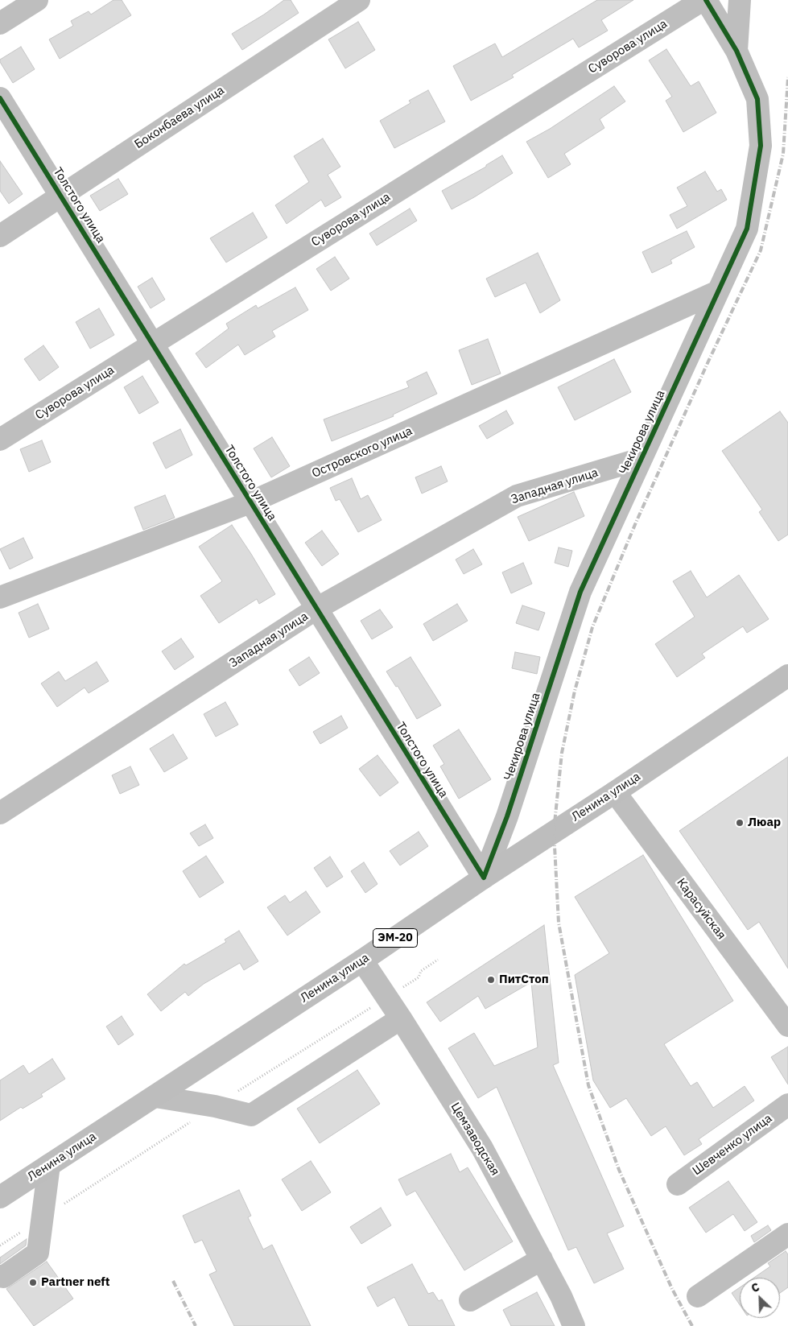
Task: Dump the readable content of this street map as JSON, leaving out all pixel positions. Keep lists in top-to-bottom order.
{
  "streets": {
    "main road": ["Ленина улица", "ЭМ-20"],
    "street": [
      "Суворова улица",
      "Боконбаева улица",
      "Толстого улица",
      "Чекирова улица",
      "Островского улица",
      "Западная улица",
      "Карасуйская",
      "Цемзаводская",
      "Шевченко улица"
    ]
  },
  "crossings": [
    ["Суворова улица", "Толстого улица"],
    ["Суворова улица", "Чекирова улица"],
    ["Боконбаева улица", "Толстого улица"],
    ["Толстого улица", "Чекирова улица"],
    ["Толстого улица", "Островского улица"],
    ["Толстого улица", "Западная улица"],
    ["Толстого улица", "Ленина улица"],
    ["Чекирова улица", "Островского улица"],
    ["Чекирова улица", "Западная улица"],
    ["Чекирова улица", "Ленина улица"],
    ["Ленина улица", "Карасуйская"],
    ["Ленина улица", "Цемзаводская"]
  ],
  "places": ["Люар", "ПитСтоп", "Partner neft"],
  "north": "top left"
}
